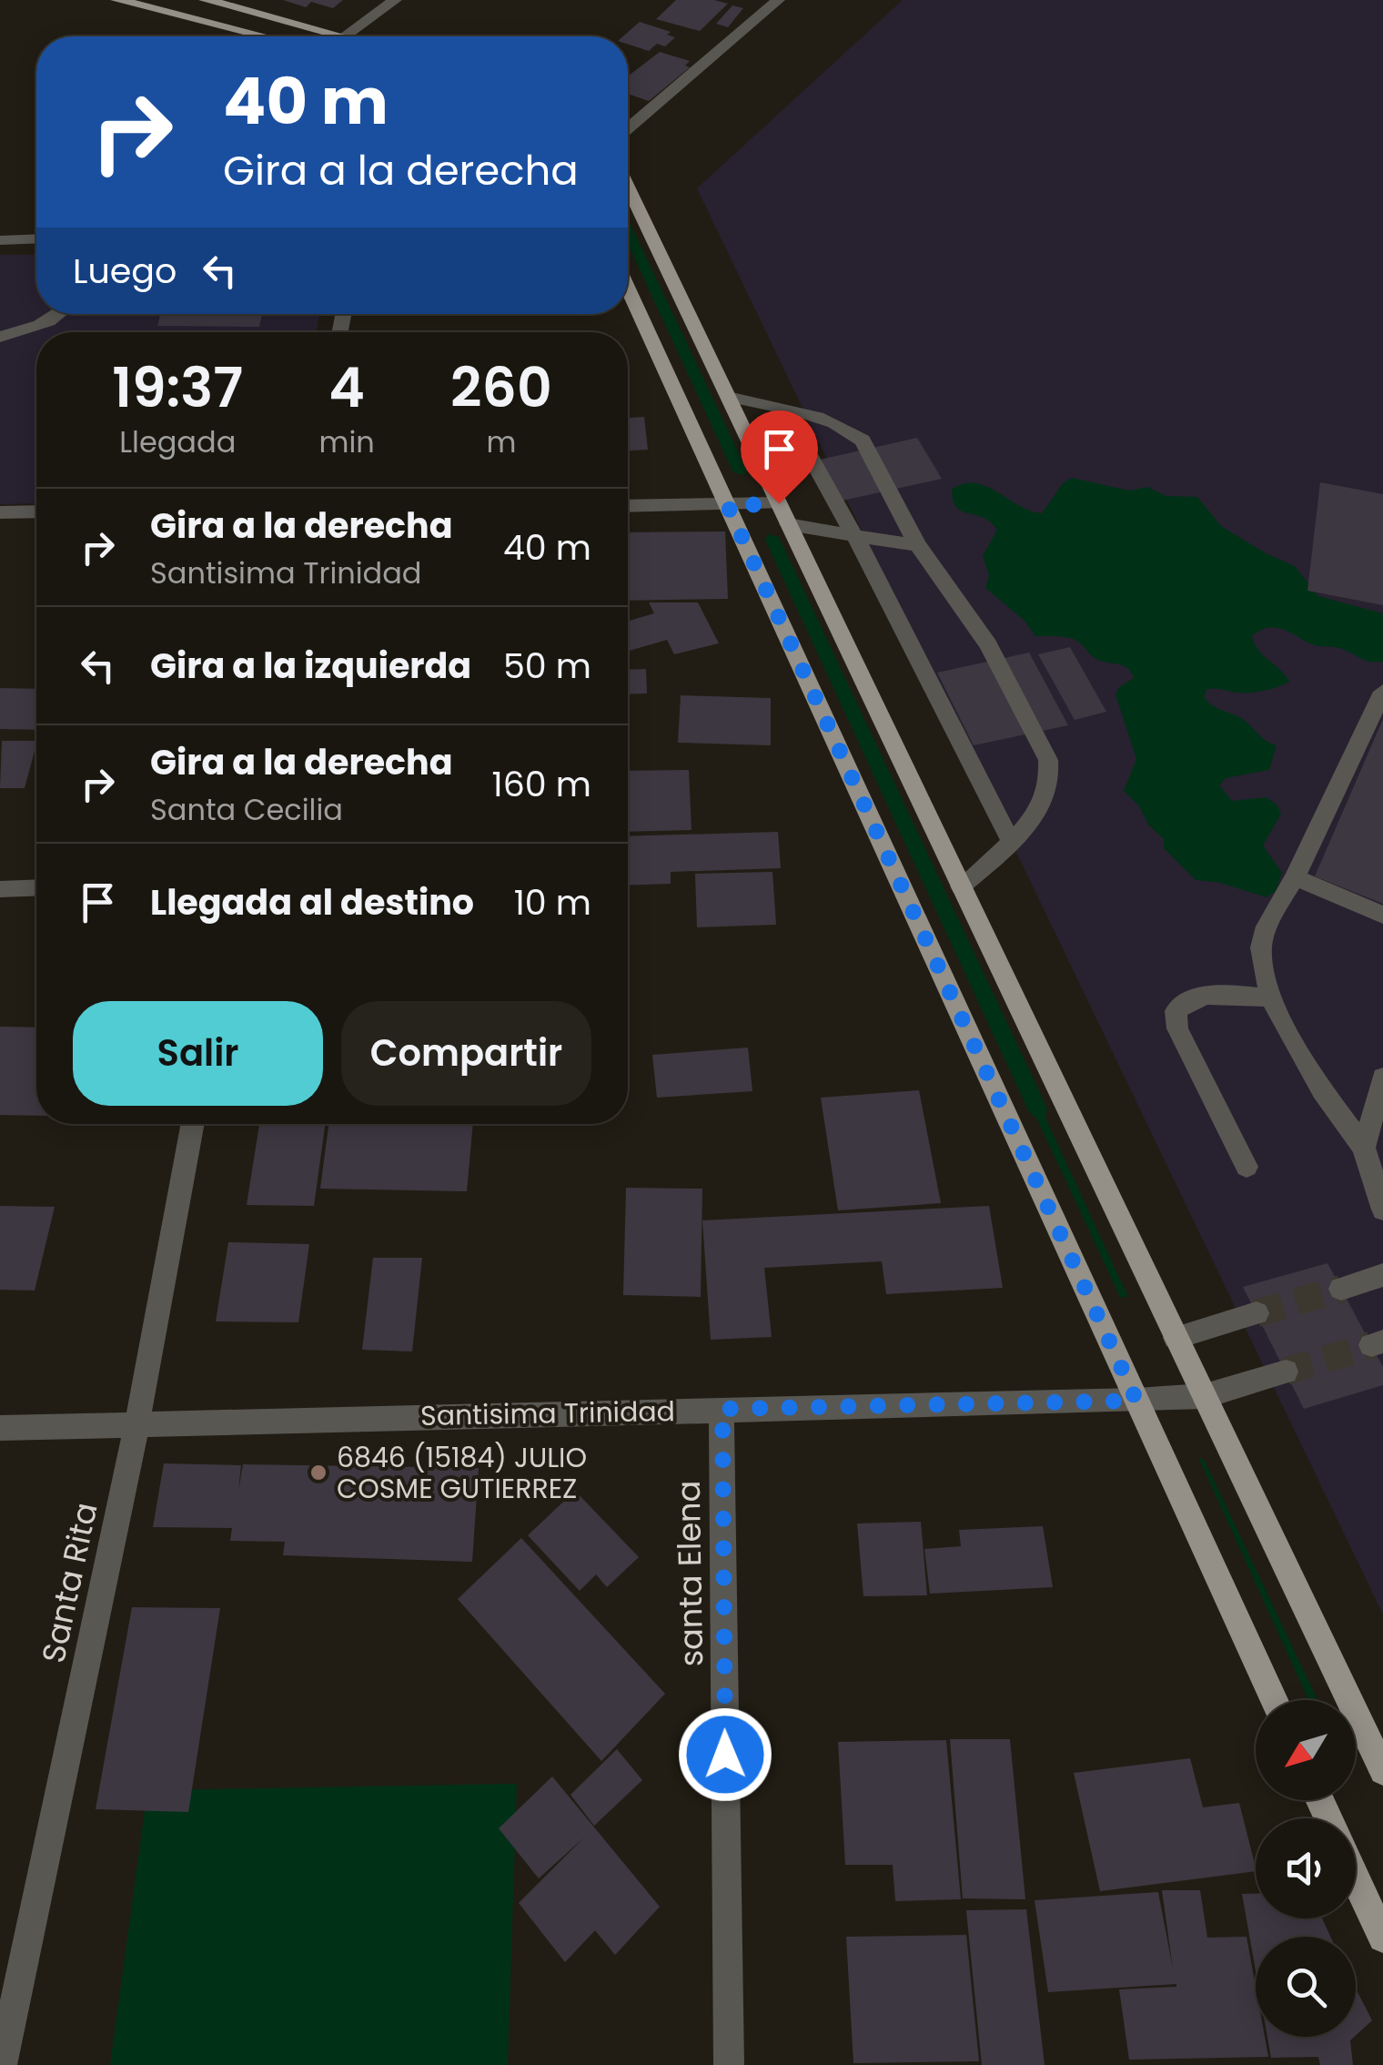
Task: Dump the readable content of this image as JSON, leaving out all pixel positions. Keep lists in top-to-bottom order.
{
  "streets": {
    "street": ["Santisima Trinidad", "santa Elena", "Santa Rita"]
  },
  "crossings": [
    ["Santisima Trinidad", "santa Elena"],
    ["Santisima Trinidad", "Santa Rita"]
  ],
  "places": ["6846 (15184) JULIO COSME GUTIERREZ"],
  "north": "bottom left",
  "page": {
    "turn": ["40 m", "Gira a la derecha"],
    "then": "Luego",
    "eta": [
      "19:37",
      "Llegada",
      "4",
      "min",
      "260",
      "m"
    ],
    "list": [
      {
        "name": "Gira a la derecha",
        "note": "Santisima Trinidad",
        "value": "40 m"
      },
      {
        "name": "Gira a la izquierda",
        "value": "50 m"
      },
      {
        "name": "Gira a la derecha",
        "note": "Santa Cecilia",
        "value": "160 m"
      },
      {
        "name": "Llegada al destino",
        "value": "10 m"
      }
    ],
    "buttons": ["Salir", "Compartir"]
  }
}
